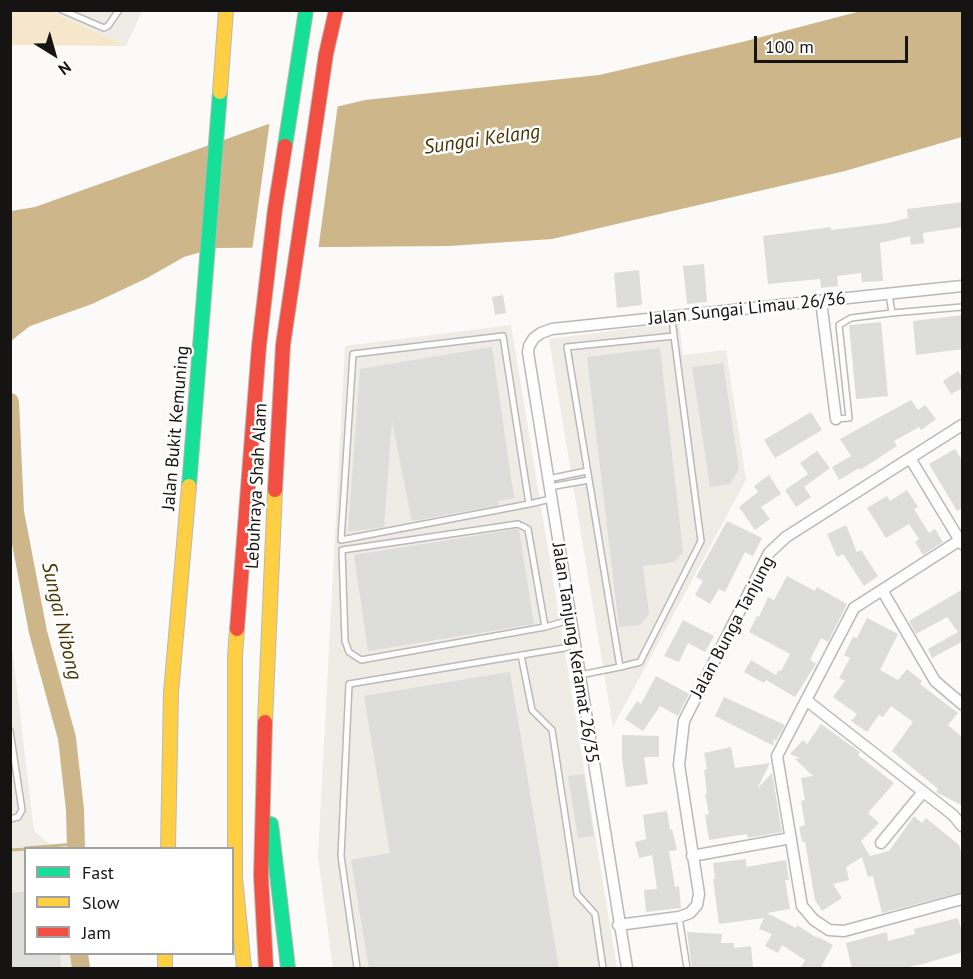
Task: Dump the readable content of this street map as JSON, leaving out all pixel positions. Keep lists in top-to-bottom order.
{
  "streets": {
    "main road": ["Jalan Bukit Kemuning", "Lebuhraya Shah Alam"],
    "street": ["Jalan Sungai Limau 26/36", "Jalan Bunga Tanjung", "Jalan Tanjung Keramat 26/35"]
  },
  "crossings": [
    ["Jalan Sungai Limau 26/36", "Jalan Tanjung Keramat 26/35"]
  ],
  "water": ["Sungai Kelang", "Sungai Nibong"],
  "legend": ["Fast", "Slow", "Jam"],
  "scale_bar": "100 m",
  "north": "bottom right"
}
